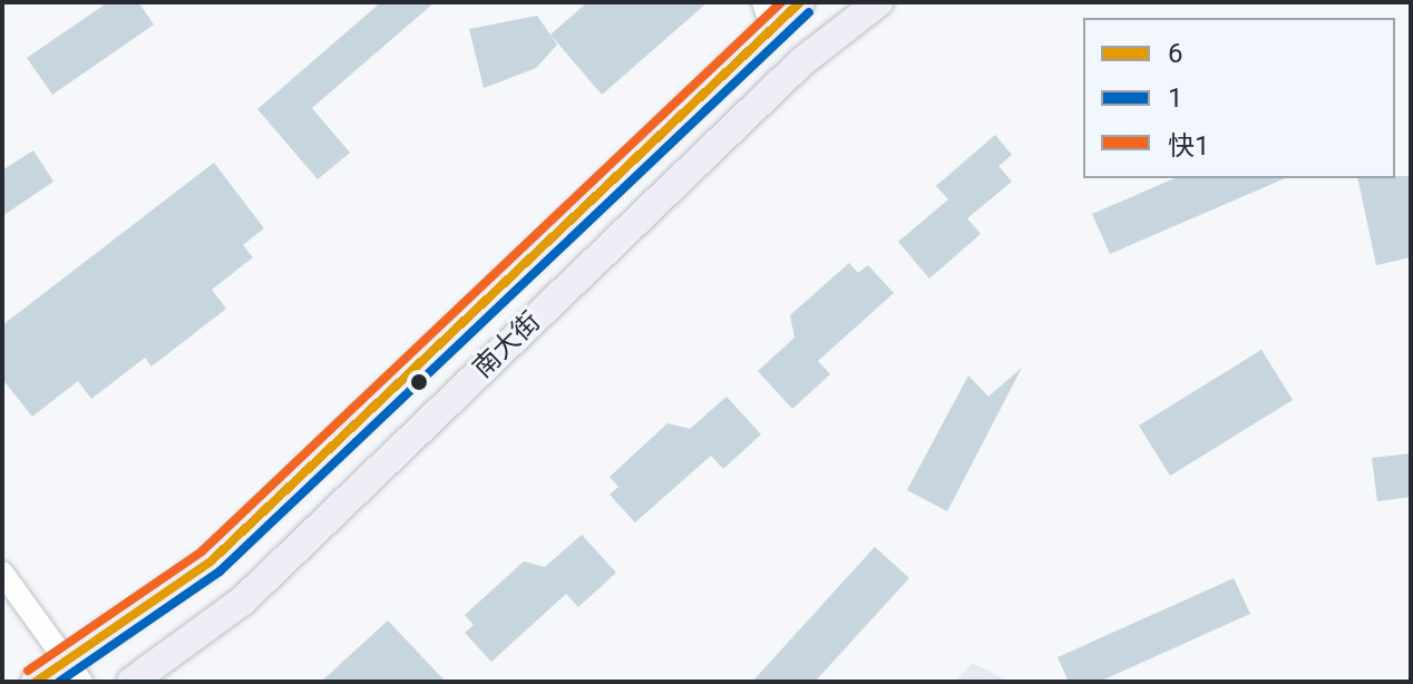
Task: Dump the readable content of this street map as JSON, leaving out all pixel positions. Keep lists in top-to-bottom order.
{
  "streets": {
    "main road": ["南大街"]
  },
  "lines": ["transit line 6", "transit line 快1", "transit line 1"],
  "legend": ["6", "1", "快1"]
}
